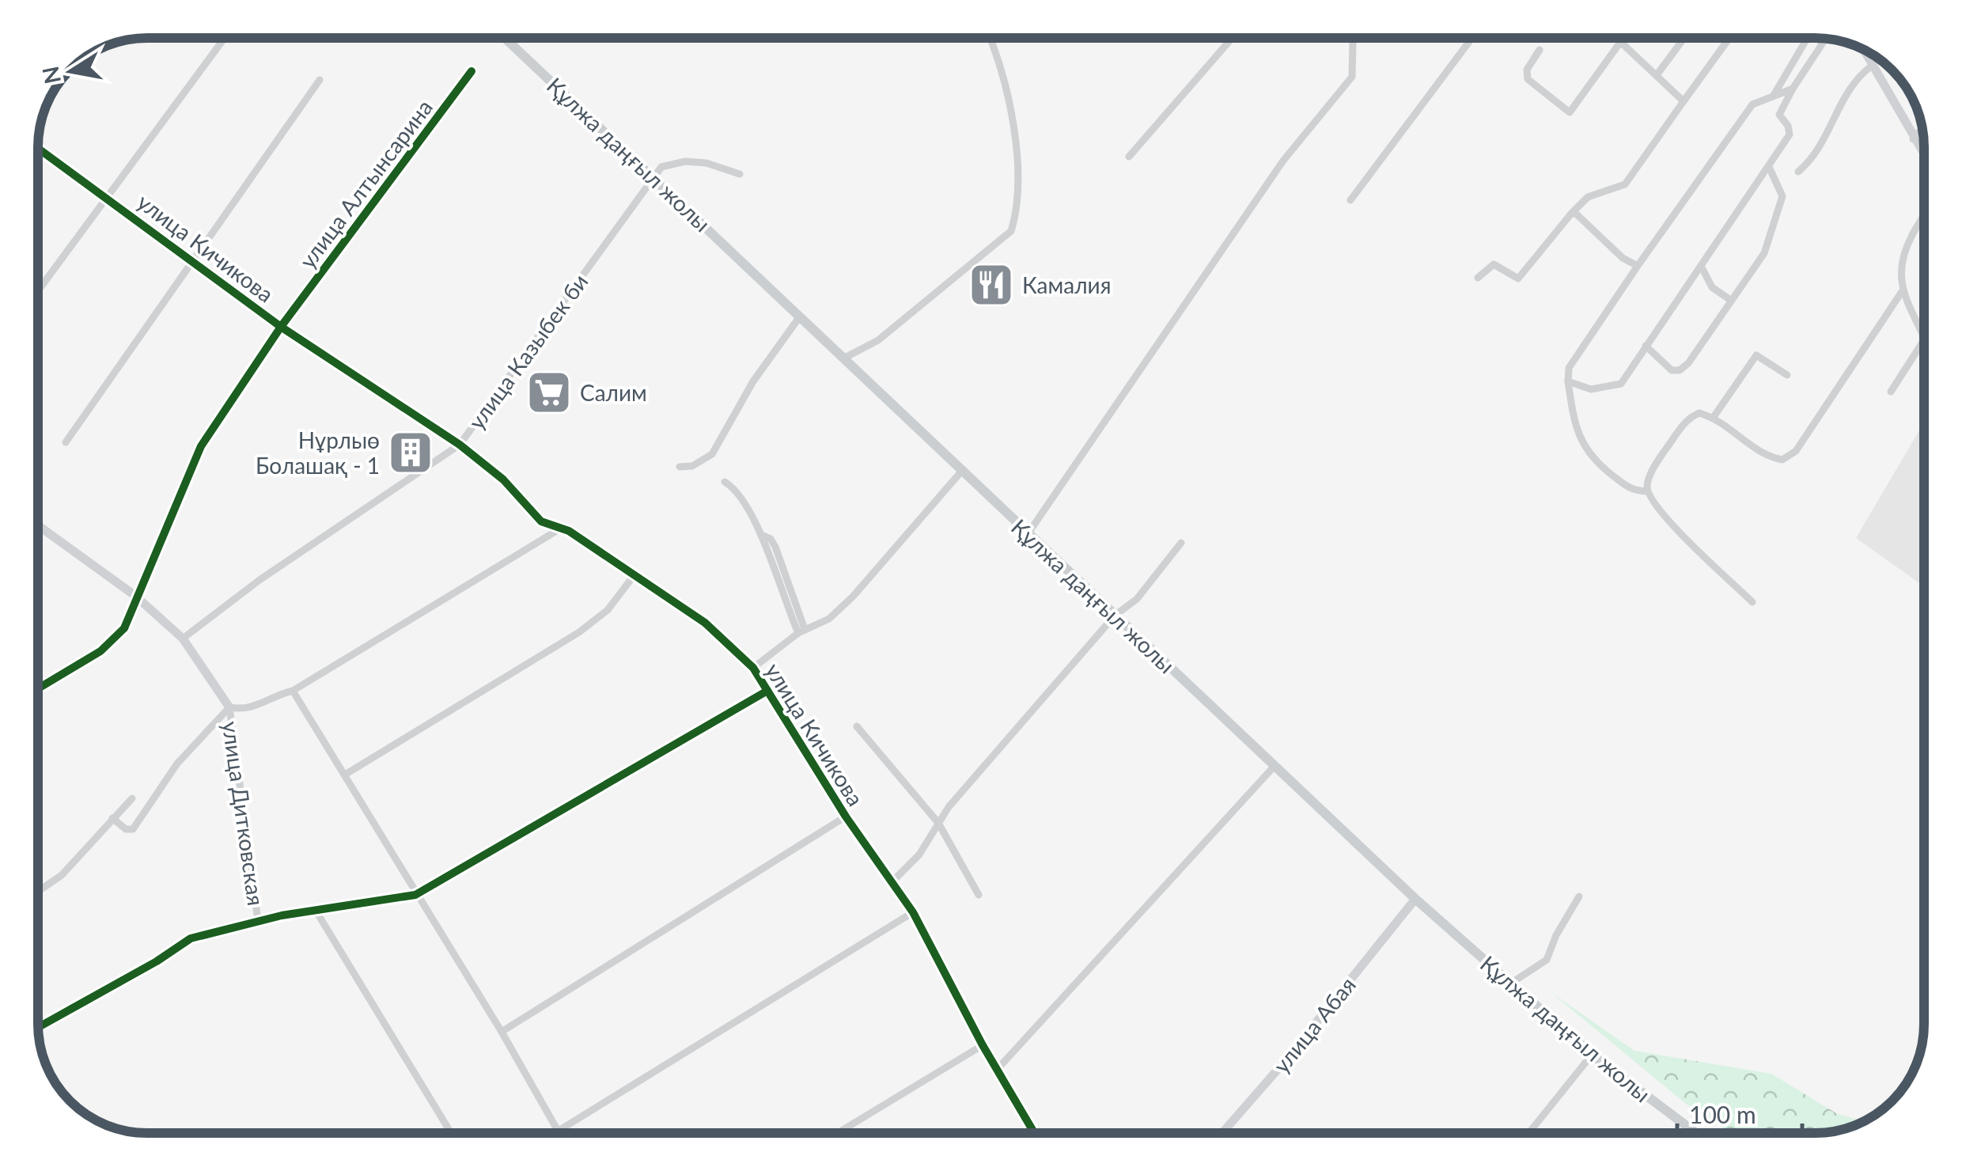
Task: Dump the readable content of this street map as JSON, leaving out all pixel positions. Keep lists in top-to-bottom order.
{
  "streets": {
    "main road": ["Құлжа даңғыл жолы"],
    "street": [
      "улица Алтынсарина",
      "улица Кичикова",
      "улица Казыбек би",
      "улица Дитковская",
      "улица Абая"
    ]
  },
  "crossings": [
    ["Құлжа даңғыл жолы", "улица Казыбек би"],
    ["Құлжа даңғыл жолы", "улица Абая"],
    ["улица Алтынсарина", "улица Кичикова"],
    ["улица Кичикова", "улица Казыбек би"]
  ],
  "places": {
    "restaurant": ["Камалия"],
    "supermarket": ["Салим"],
    "building": ["Нұрлыө Болашақ - 1"]
  },
  "scale_bar": "100 m",
  "north": "left"
}
